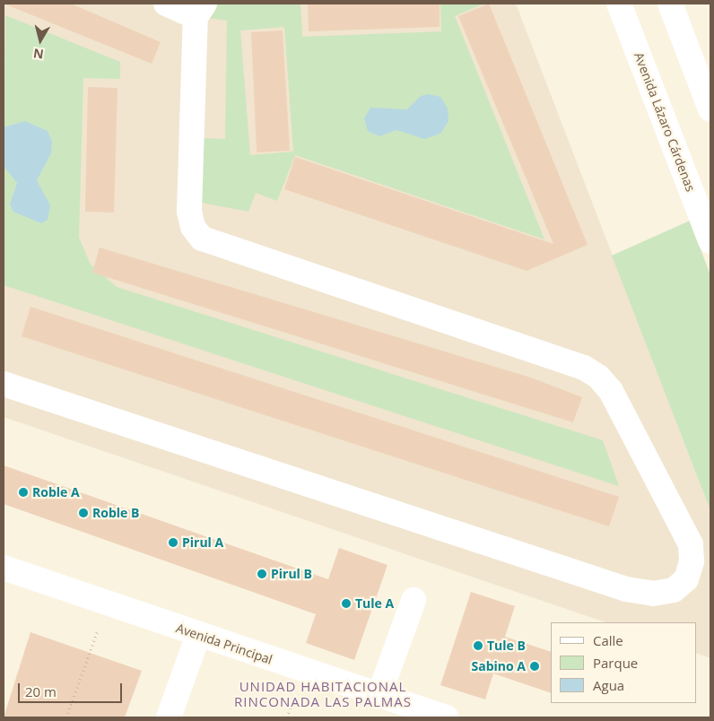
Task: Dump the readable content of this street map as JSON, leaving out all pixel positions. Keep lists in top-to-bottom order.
{
  "streets": {
    "street": ["Avenida Lázaro Cárdenas", "Avenida Principal"]
  },
  "districts": ["UNIDAD HABITACIONAL RINCONADA LAS PALMAS"],
  "places": [
    "Roble A",
    "Roble B",
    "Pirul A",
    "Pirul B",
    "Tule A",
    "Tule B",
    "Sabino A"
  ],
  "legend": ["Calle", "Parque", "Agua"],
  "scale_bar": "20 m",
  "north": "bottom"
}
